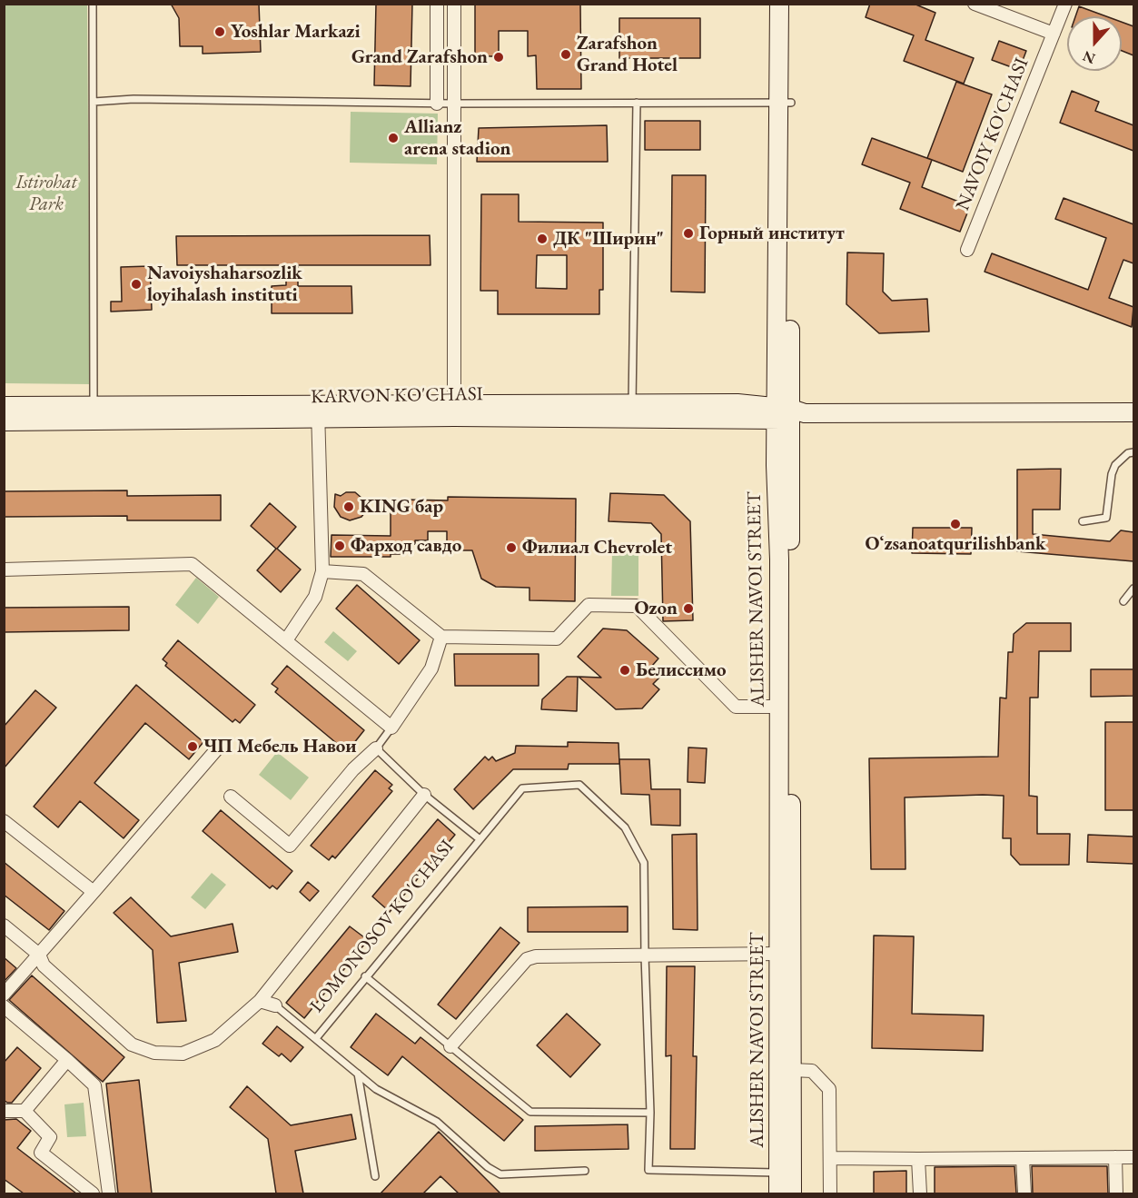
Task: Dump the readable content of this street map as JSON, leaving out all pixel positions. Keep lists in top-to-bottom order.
{
  "streets": {
    "main road": ["KARVON KO'CHASI", "ALISHER NAVOI STREET"],
    "street": ["NAVOIY KO'CHASI", "LOMONOSOV KO'CHASI"]
  },
  "crossings": [
    ["KARVON KO'CHASI", "ALISHER NAVOI STREET"],
    ["ALISHER NAVOI STREET", "LOMONOSOV KO'CHASI"]
  ],
  "parks": ["Istirohat Park"],
  "places": [
    "Yoshlar Markazi",
    "Zarafshon Grand Hotel",
    "Grand Zarafshon",
    "Allianz arena stadion",
    "Горный институт",
    "ДК \"Ширин\"",
    "Navoiyshaharsozlik loyihalash instituti",
    "KING бар",
    "Oʻzsanoatqurilishbank",
    "Фарход савдо",
    "Филиал Chevrolet",
    "Ozon",
    "Белиссимо",
    "ЧП Мебель Навои"
  ],
  "north": "bottom"
}
